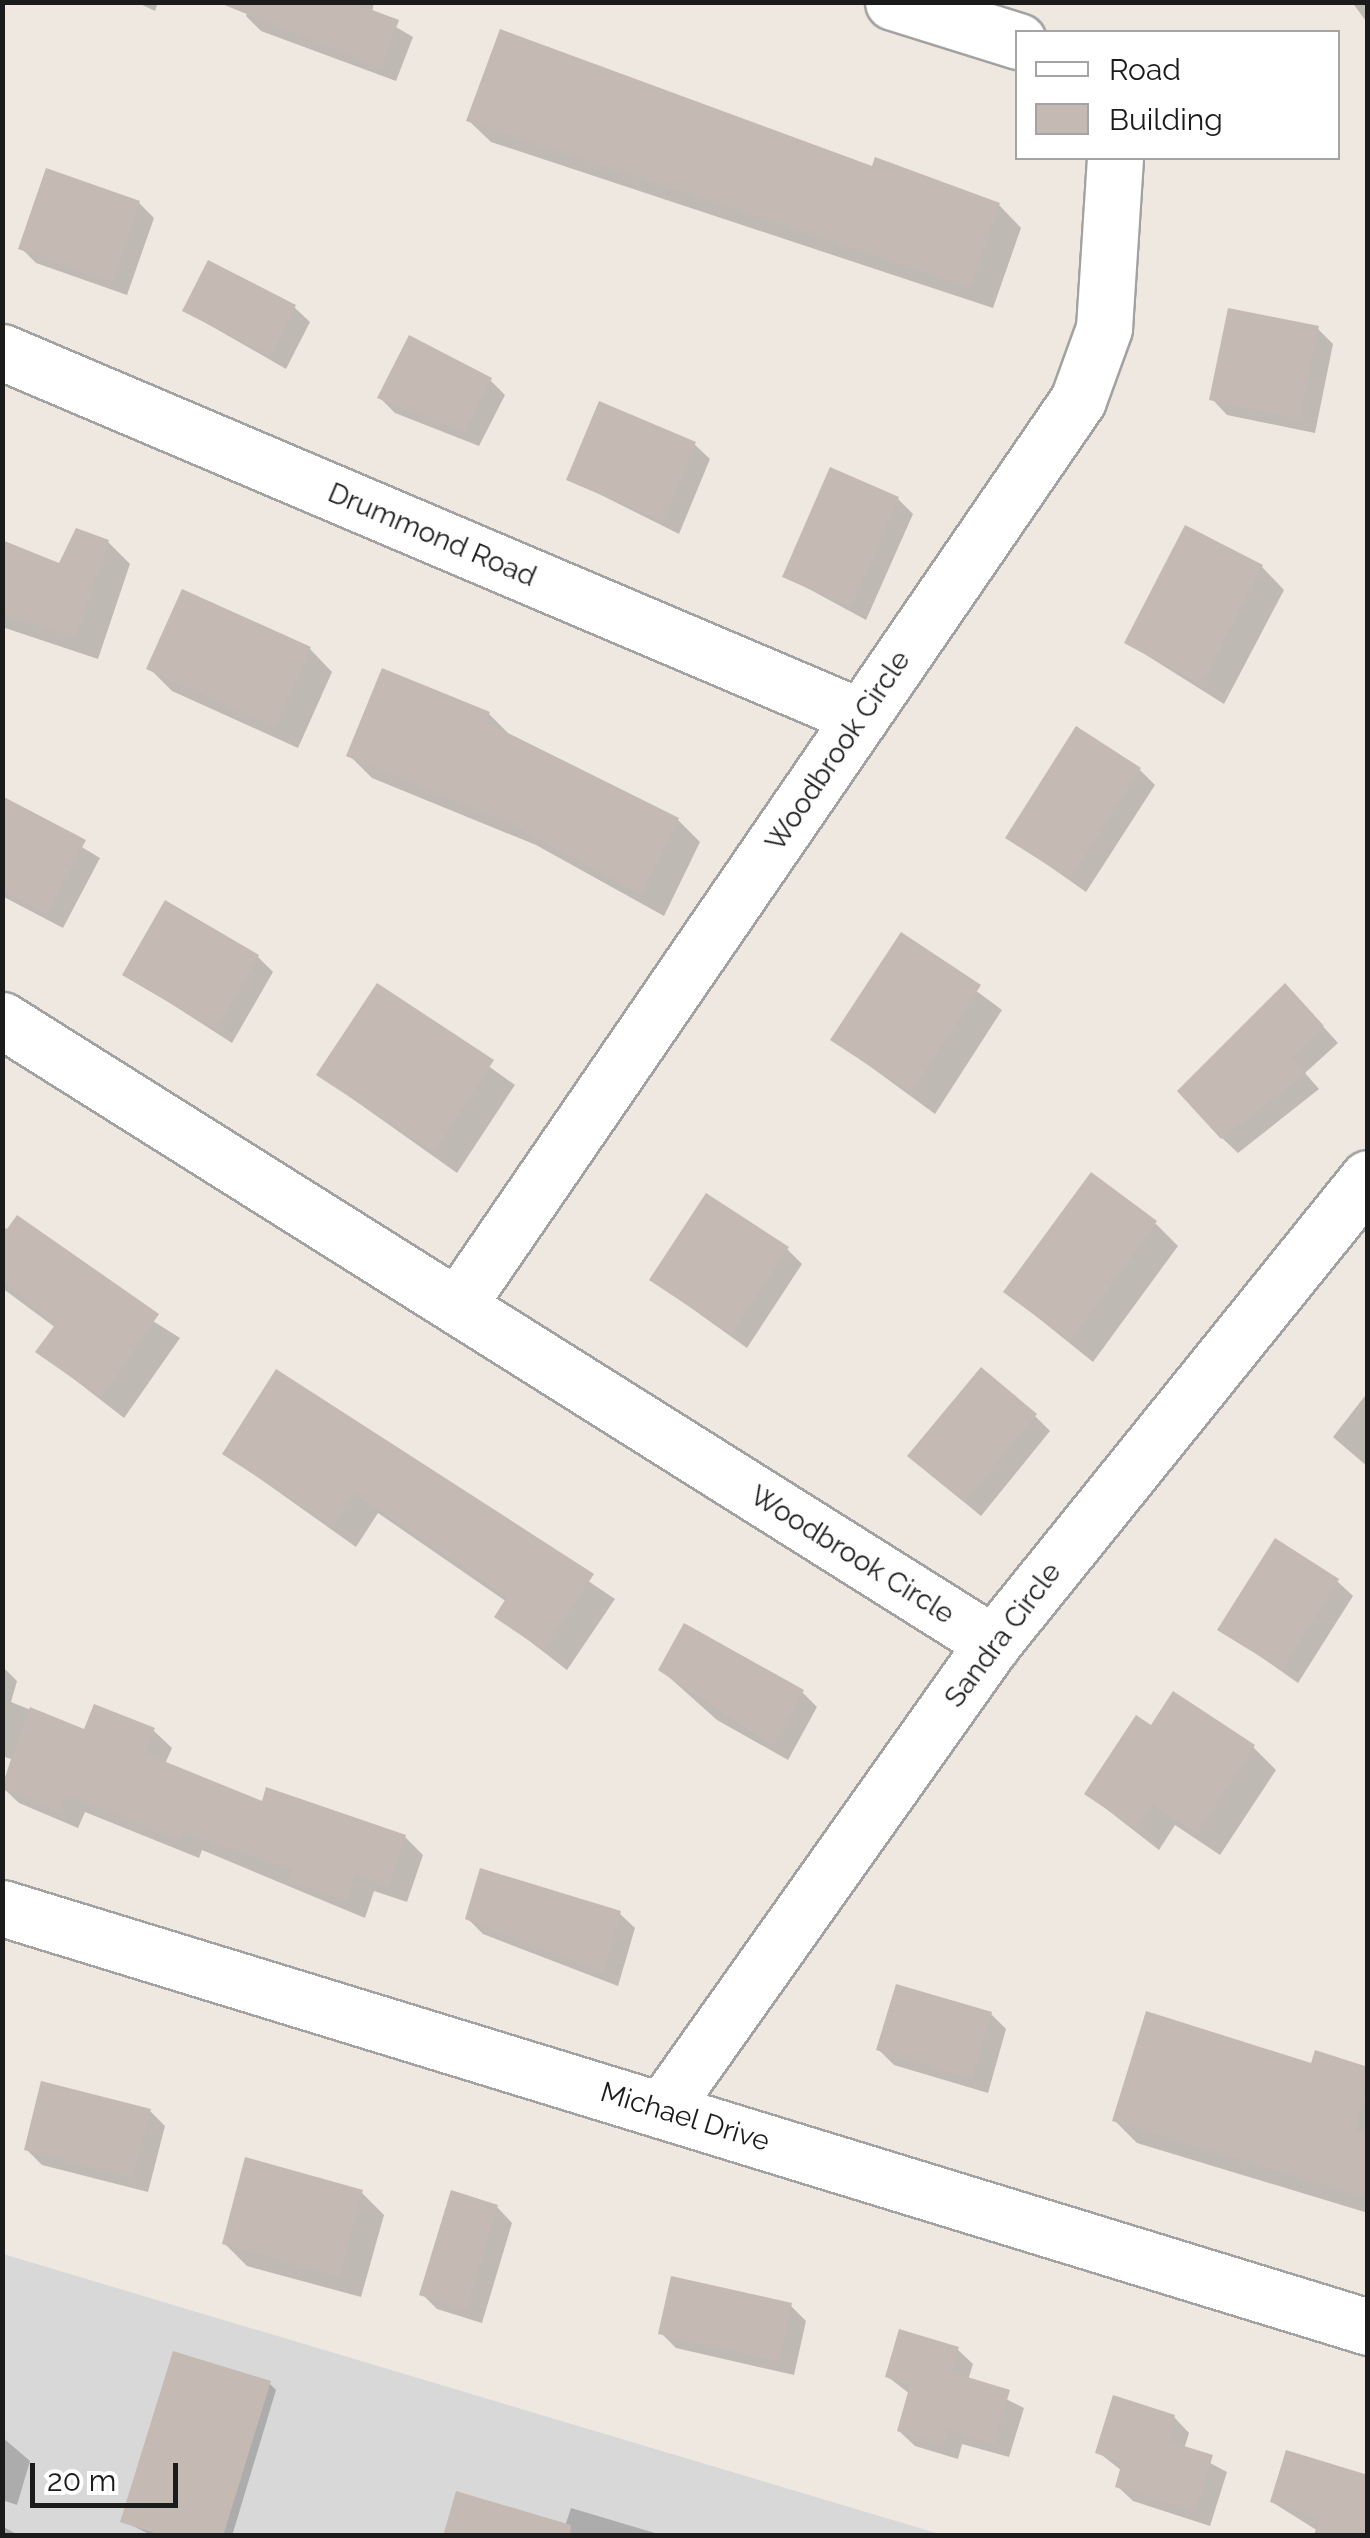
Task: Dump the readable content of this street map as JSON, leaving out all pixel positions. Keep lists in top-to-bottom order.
{
  "streets": {
    "street": [
      "Drummond Road",
      "Woodbrook Circle",
      "Sandra Circle",
      "Michael Drive"
    ]
  },
  "crossings": [
    ["Drummond Road", "Woodbrook Circle"],
    ["Woodbrook Circle", "Sandra Circle"],
    ["Sandra Circle", "Michael Drive"]
  ],
  "legend": ["Road", "Building"],
  "scale_bar": "20 m"
}
